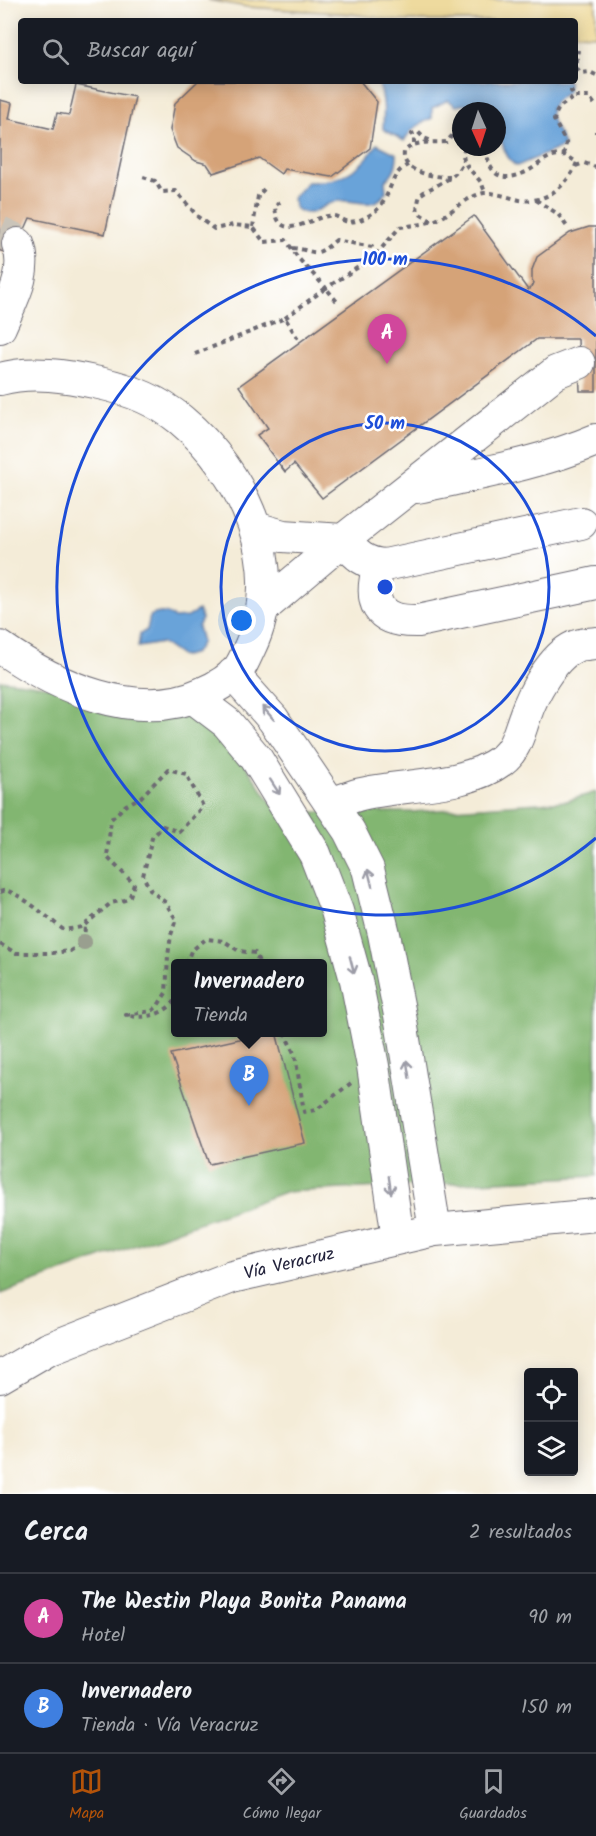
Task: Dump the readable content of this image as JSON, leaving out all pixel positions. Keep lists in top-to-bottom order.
{
  "streets": {
    "street": ["Vía Veracruz"]
  },
  "north": "bottom",
  "page": {
    "search": "Buscar aquí",
    "pins": ["A", "B"],
    "popup": ["Invernadero", "Tienda"],
    "heading": ["Cerca", "2 resultados"],
    "list": [
      {
        "mark": "A",
        "name": "The Westin Playa Bonita Panama",
        "note": "Hotel",
        "value": "90 m"
      },
      {
        "mark": "B",
        "name": "Invernadero",
        "note": "Tienda · Vía Veracruz",
        "value": "150 m"
      }
    ],
    "nav": ["Mapa", "Cómo llegar", "Guardados"]
  },
  "rings": ["100 m", "50 m"]
}
